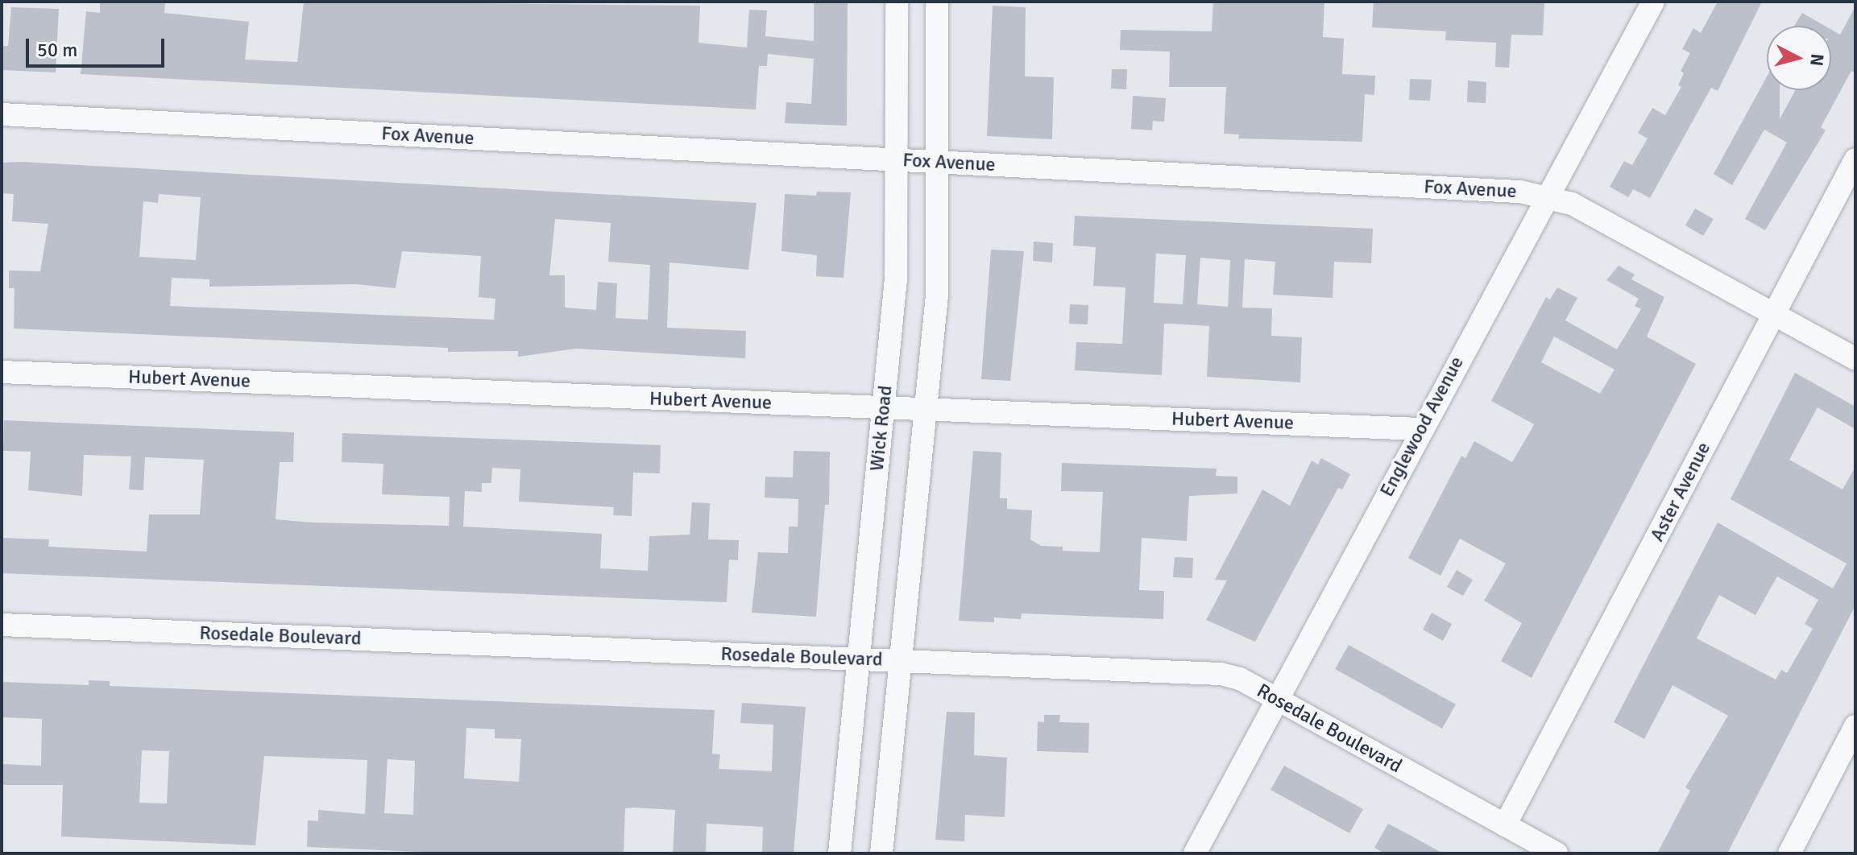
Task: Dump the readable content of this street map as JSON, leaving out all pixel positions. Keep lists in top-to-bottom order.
{
  "streets": {
    "street": [
      "Fox Avenue",
      "Hubert Avenue",
      "Englewood Avenue",
      "Wick Road",
      "Aster Avenue",
      "Rosedale Boulevard"
    ]
  },
  "crossings": [
    ["Fox Avenue", "Englewood Avenue"],
    ["Fox Avenue", "Wick Road"],
    ["Fox Avenue", "Aster Avenue"],
    ["Hubert Avenue", "Englewood Avenue"],
    ["Hubert Avenue", "Wick Road"],
    ["Englewood Avenue", "Rosedale Boulevard"],
    ["Wick Road", "Rosedale Boulevard"],
    ["Aster Avenue", "Rosedale Boulevard"]
  ],
  "scale_bar": "50 m",
  "north": "right"
}
